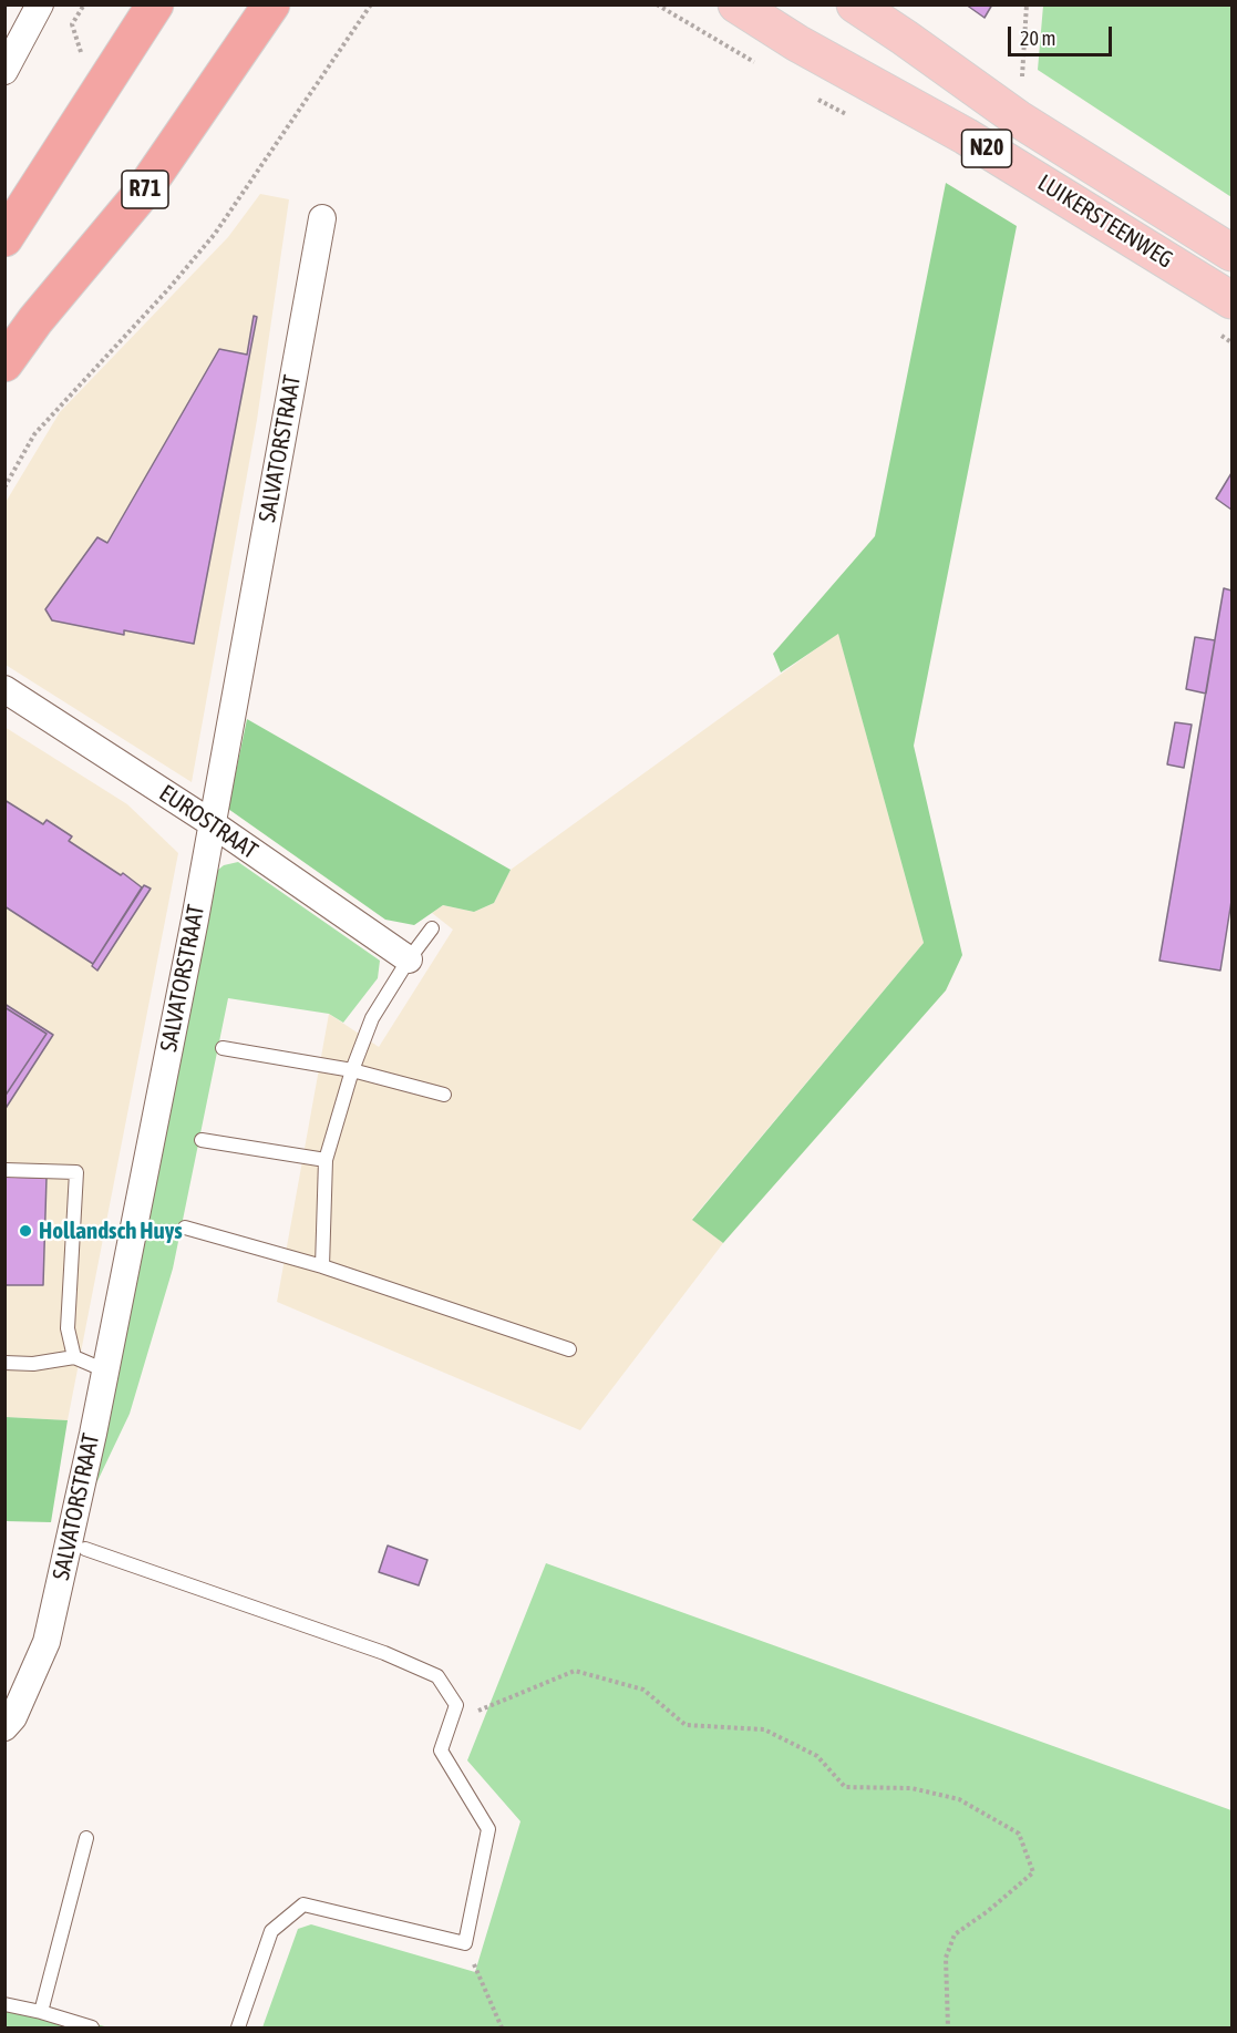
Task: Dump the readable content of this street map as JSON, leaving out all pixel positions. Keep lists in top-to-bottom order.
{
  "streets": {
    "highway": ["R71"],
    "main road": ["N20", "LUIKERSTEENWEG"],
    "street": ["SALVATORSTRAAT", "EUROSTRAAT"]
  },
  "crossings": [
    ["SALVATORSTRAAT", "EUROSTRAAT"]
  ],
  "places": ["Hollandsch Huys"],
  "scale_bar": "20 m"
}
